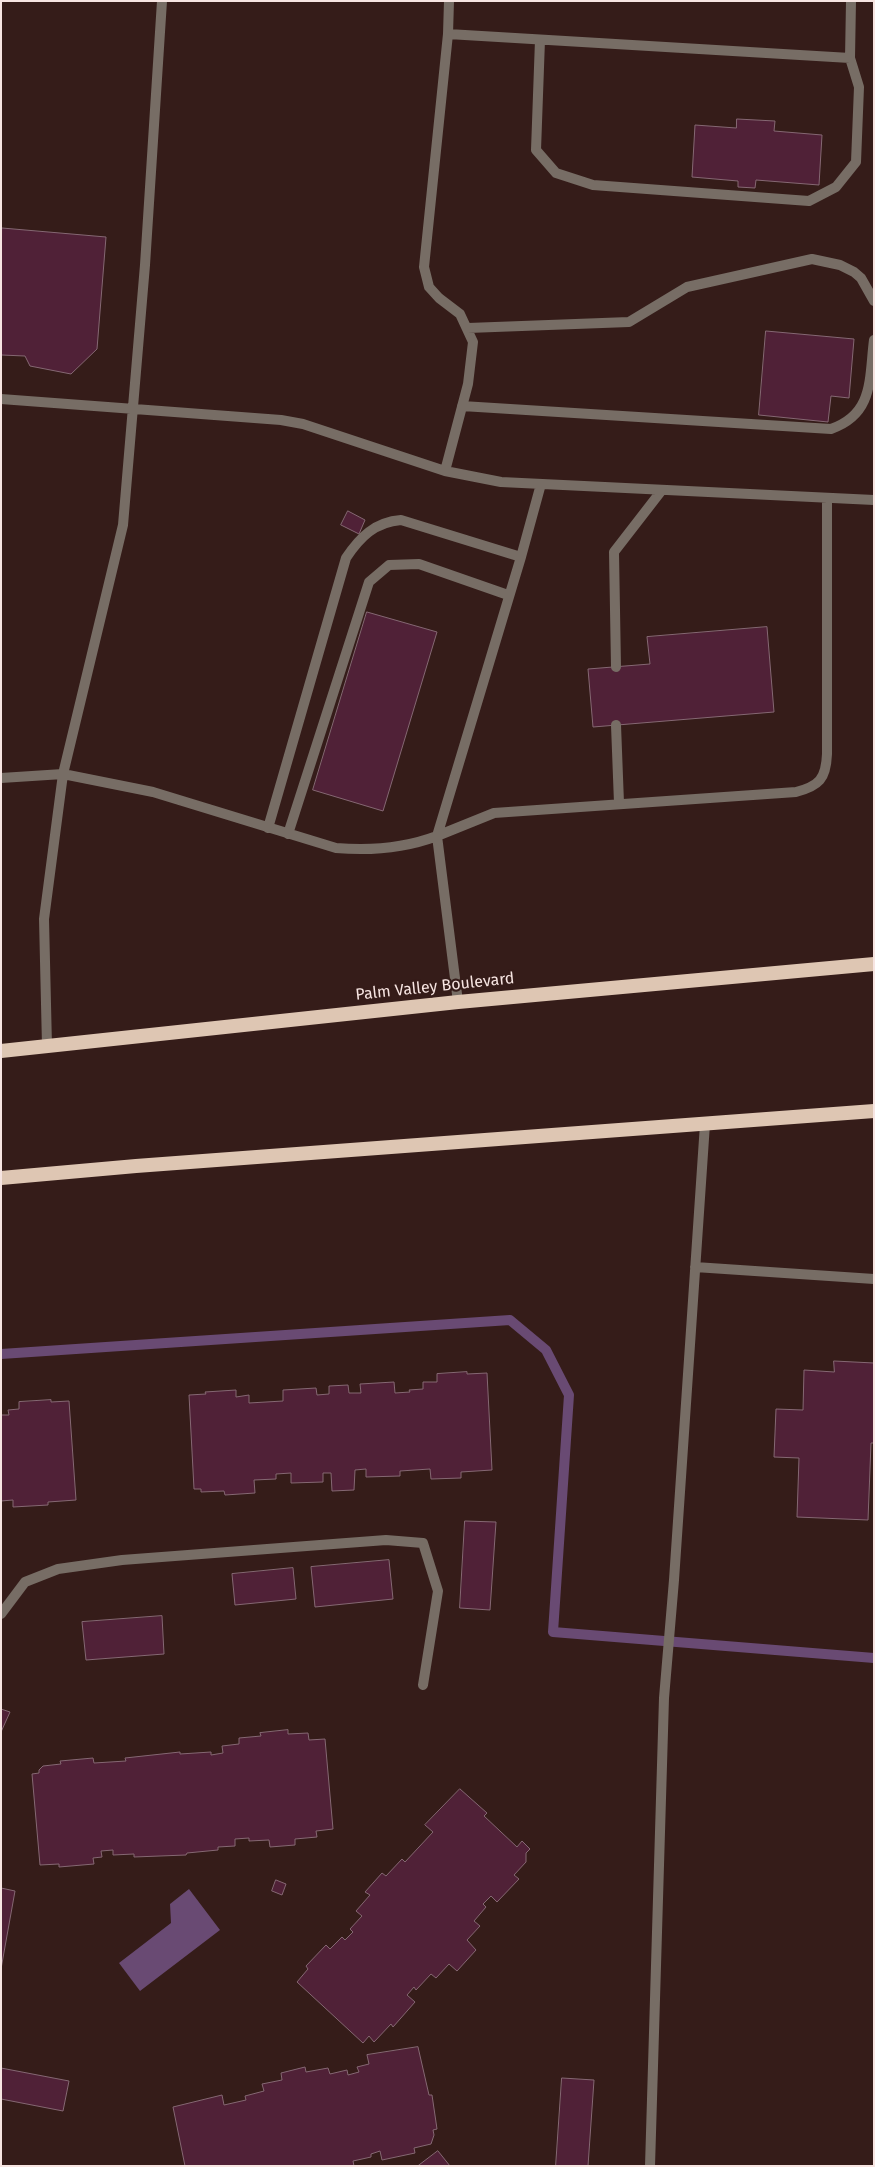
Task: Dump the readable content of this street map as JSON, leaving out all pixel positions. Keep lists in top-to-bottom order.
{
  "streets": {
    "highway": ["Palm Valley Boulevard"]
  }
}
